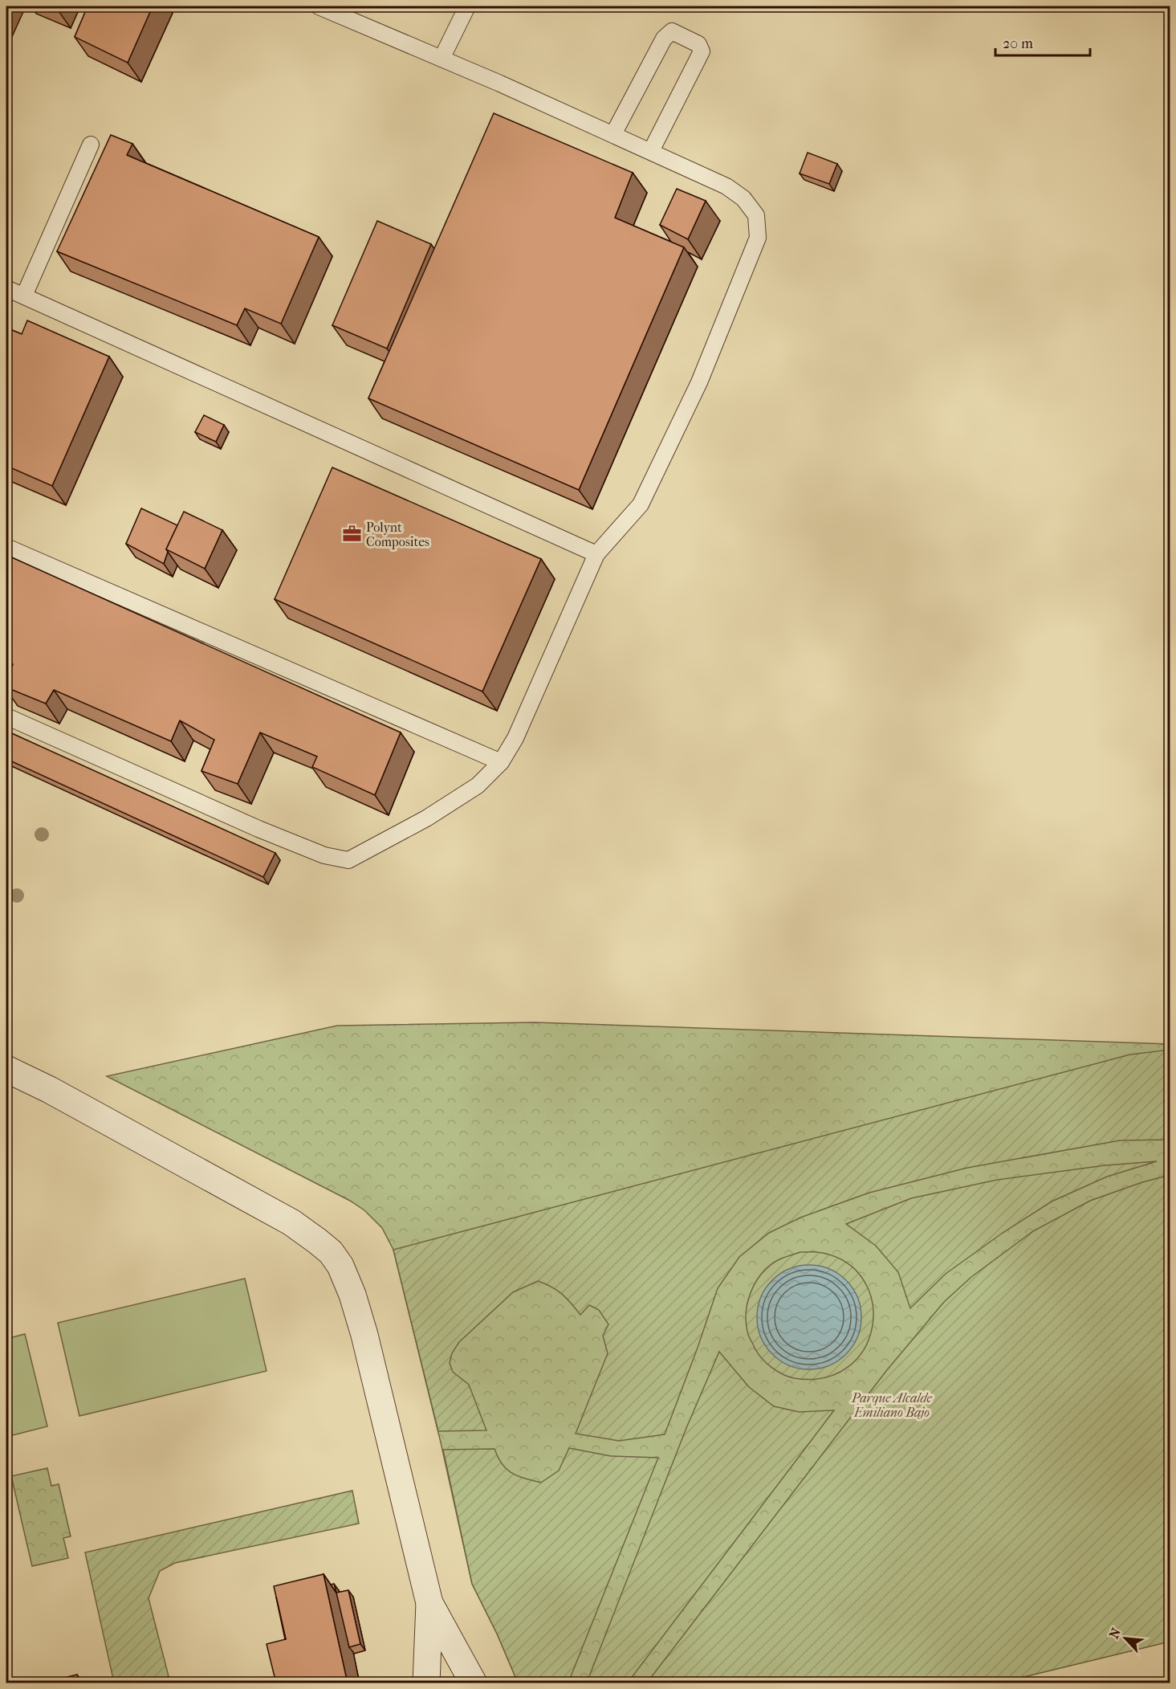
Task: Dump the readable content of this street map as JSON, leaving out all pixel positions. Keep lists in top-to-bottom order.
{
  "parks": ["Parque Alcalde Emiliano Bajo"],
  "places": {
    "office": ["Polynt Composites"]
  },
  "scale_bar": "20 m",
  "north": "top left"
}
